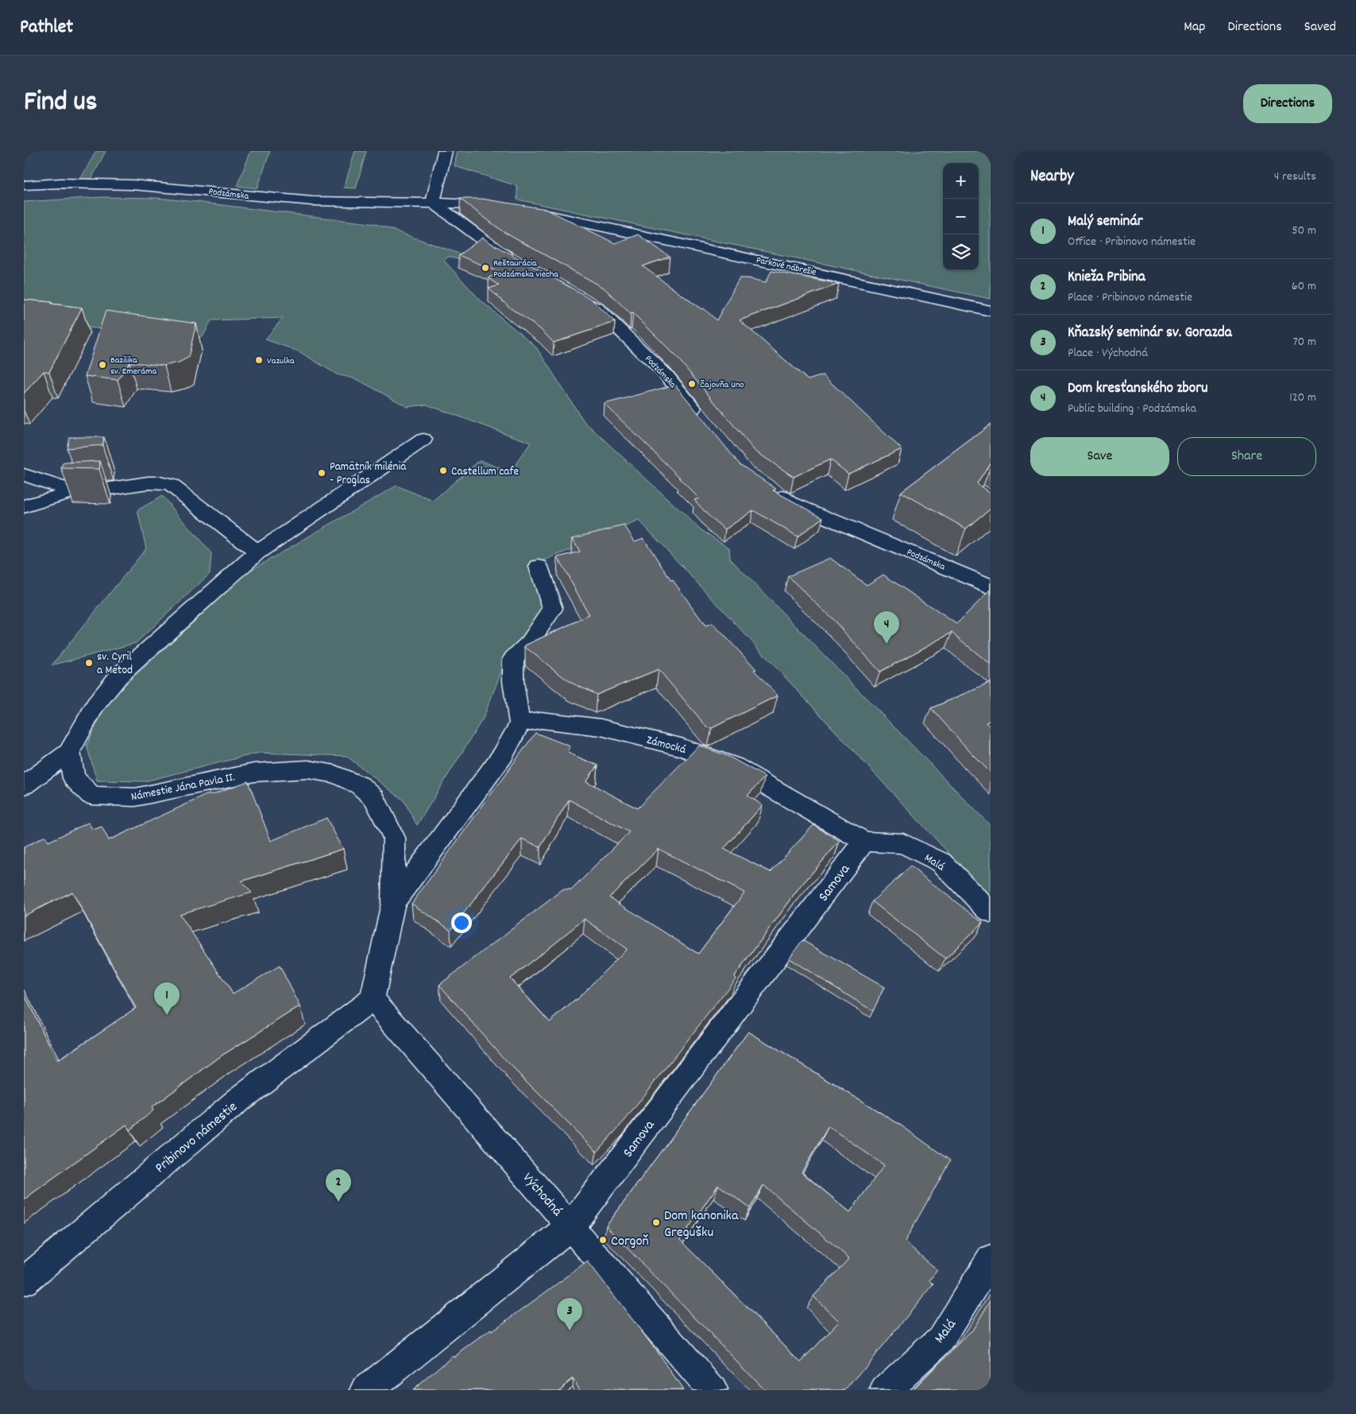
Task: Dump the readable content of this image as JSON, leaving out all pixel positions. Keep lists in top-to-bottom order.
{
  "streets": {
    "street": [
      "Podzámska",
      "Parkové nábrežie",
      "Zámocká",
      "Námestie Jána Pavla II.",
      "Malá",
      "Samova",
      "Pribinovo námestie",
      "Východná"
    ]
  },
  "crossings": [
    ["Zámocká", "Malá"],
    ["Zámocká", "Samova"],
    ["Námestie Jána Pavla II.", "Pribinovo námestie"],
    ["Námestie Jána Pavla II.", "Východná"],
    ["Malá", "Samova"],
    ["Samova", "Východná"],
    ["Pribinovo námestie", "Východná"]
  ],
  "places": [
    "Reštaurácia Podzámska viecha",
    "Vazulka",
    "Bazilika sv. Emeráma",
    "Čajovňa Uno",
    "Castellum cafe",
    "Pamätník milénia - Proglas",
    "sv. Cyril a Metod",
    "Dom kanonika Gregušku",
    "Corgoň"
  ],
  "page": {
    "header": "Pathlet",
    "nav": ["Map", "Directions", "Saved"],
    "title": "Find us",
    "buttons": [
      "Directions",
      ["Save", "Share"]
    ],
    "heading": ["Nearby", "4 results"],
    "map_buttons": ["+", "−"],
    "list": [
      {
        "mark": "1",
        "name": "Malý seminár",
        "note": "Office · Pribinovo námestie",
        "value": "50 m"
      },
      {
        "mark": "2",
        "name": "Knieža Pribina",
        "note": "Place · Pribinovo námestie",
        "value": "60 m"
      },
      {
        "mark": "3",
        "name": "Kňazský seminár sv. Gorazda",
        "note": "Place · Východná",
        "value": "70 m"
      },
      {
        "mark": "4",
        "name": "Dom kresťanského zboru",
        "note": "Public building · Podzámska",
        "value": "120 m"
      }
    ],
    "pins": [
      "4",
      "1",
      "2",
      "3"
    ]
  }
}
